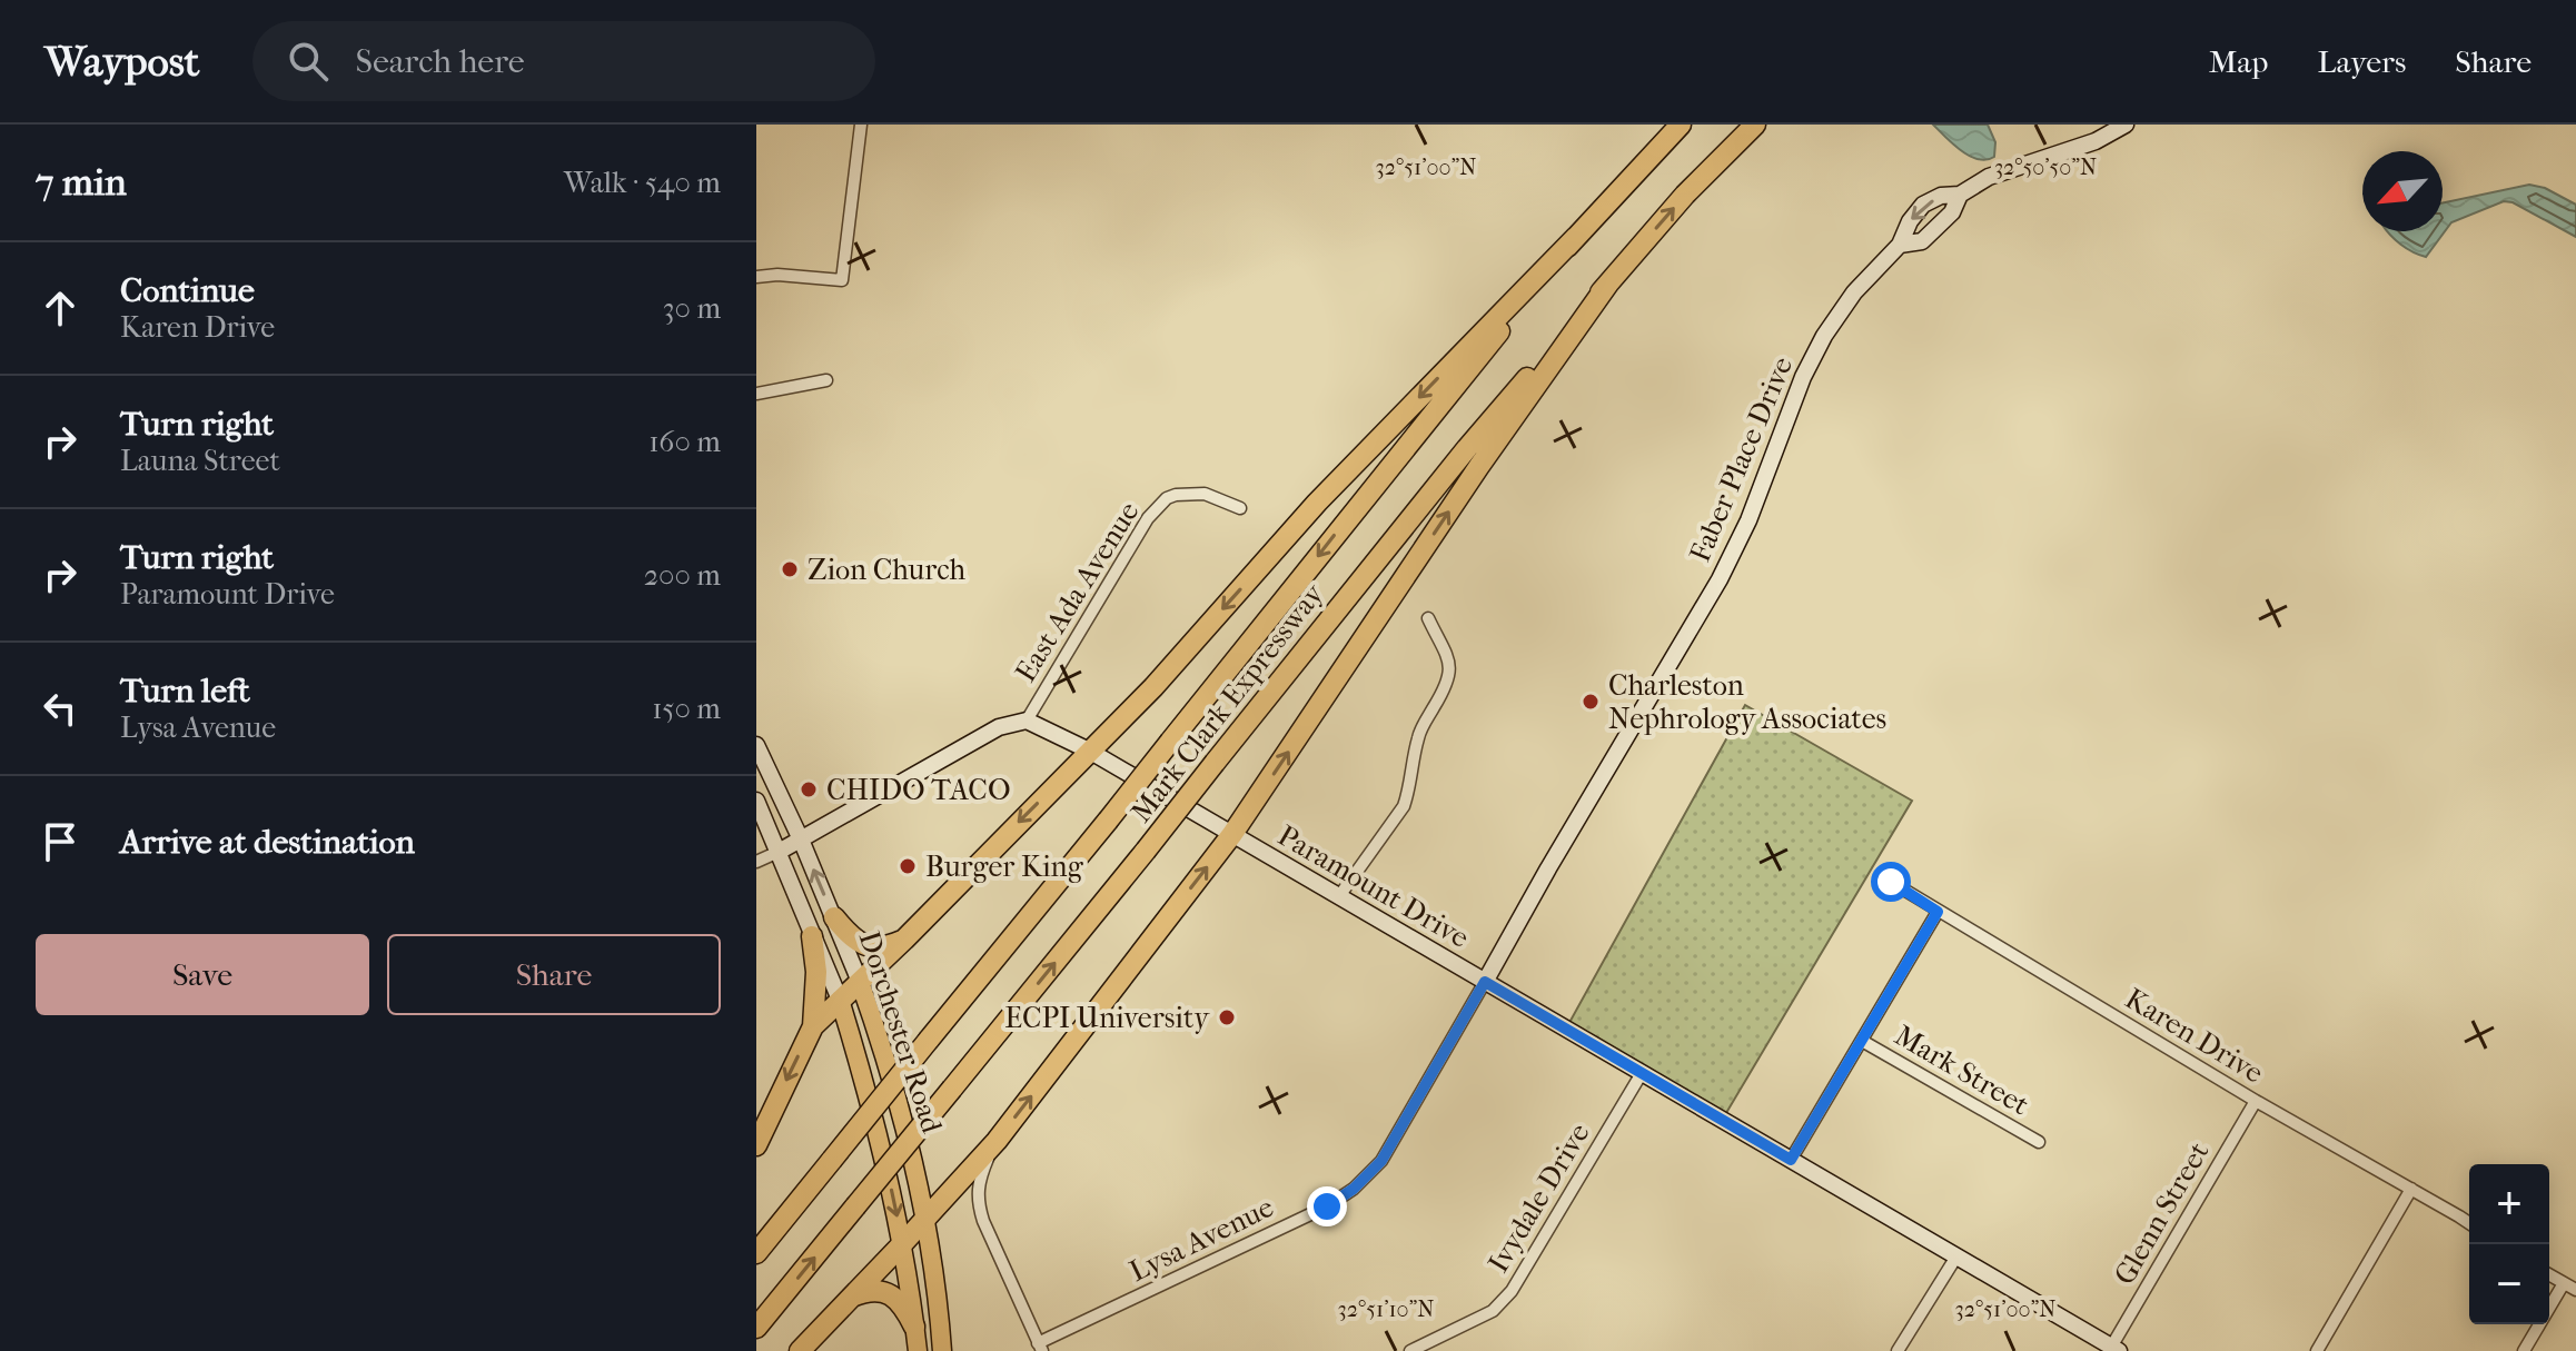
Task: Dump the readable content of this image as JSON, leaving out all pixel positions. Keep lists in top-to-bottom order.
{
  "streets": {
    "highway": ["Mark Clark Expressway"],
    "main road": ["Dorchester Road"],
    "street": [
      "Faber Place Drive",
      "East Ada Avenue",
      "Paramount Drive",
      "Karen Drive",
      "Mark Street",
      "Ivydale Drive",
      "Glenn Street",
      "Lysa Avenue"
    ]
  },
  "crossings": [
    ["Faber Place Drive", "Paramount Drive"],
    ["Faber Place Drive", "Lysa Avenue"],
    ["East Ada Avenue", "Paramount Drive"],
    ["Paramount Drive", "Ivydale Drive"],
    ["Paramount Drive", "Glenn Street"],
    ["Paramount Drive", "Lysa Avenue"],
    ["Karen Drive", "Glenn Street"]
  ],
  "places": [
    "Zion Church",
    "Charleston Nephrology Associates",
    "CHIDO TACO",
    "Burger King",
    "ECPI University"
  ],
  "north": "bottom left",
  "page": {
    "header": "Waypost",
    "search": "Search here",
    "nav": ["Map", "Layers", "Share"],
    "heading": ["7 min", "Walk · 540 m"],
    "list": [
      ["Continue", "Karen Drive", "30 m"],
      ["Turn right", "Launa Street", "160 m"],
      ["Turn right", "Paramount Drive", "200 m"],
      ["Turn left", "Lysa Avenue", "150 m"],
      "Arrive at destination"
    ],
    "buttons": ["Save", "Share"],
    "map_buttons": ["+", "−"]
  },
  "coordinates": ["32°50'50\"N", "32°51'00\"N", "32°51'10\"N"]
}
